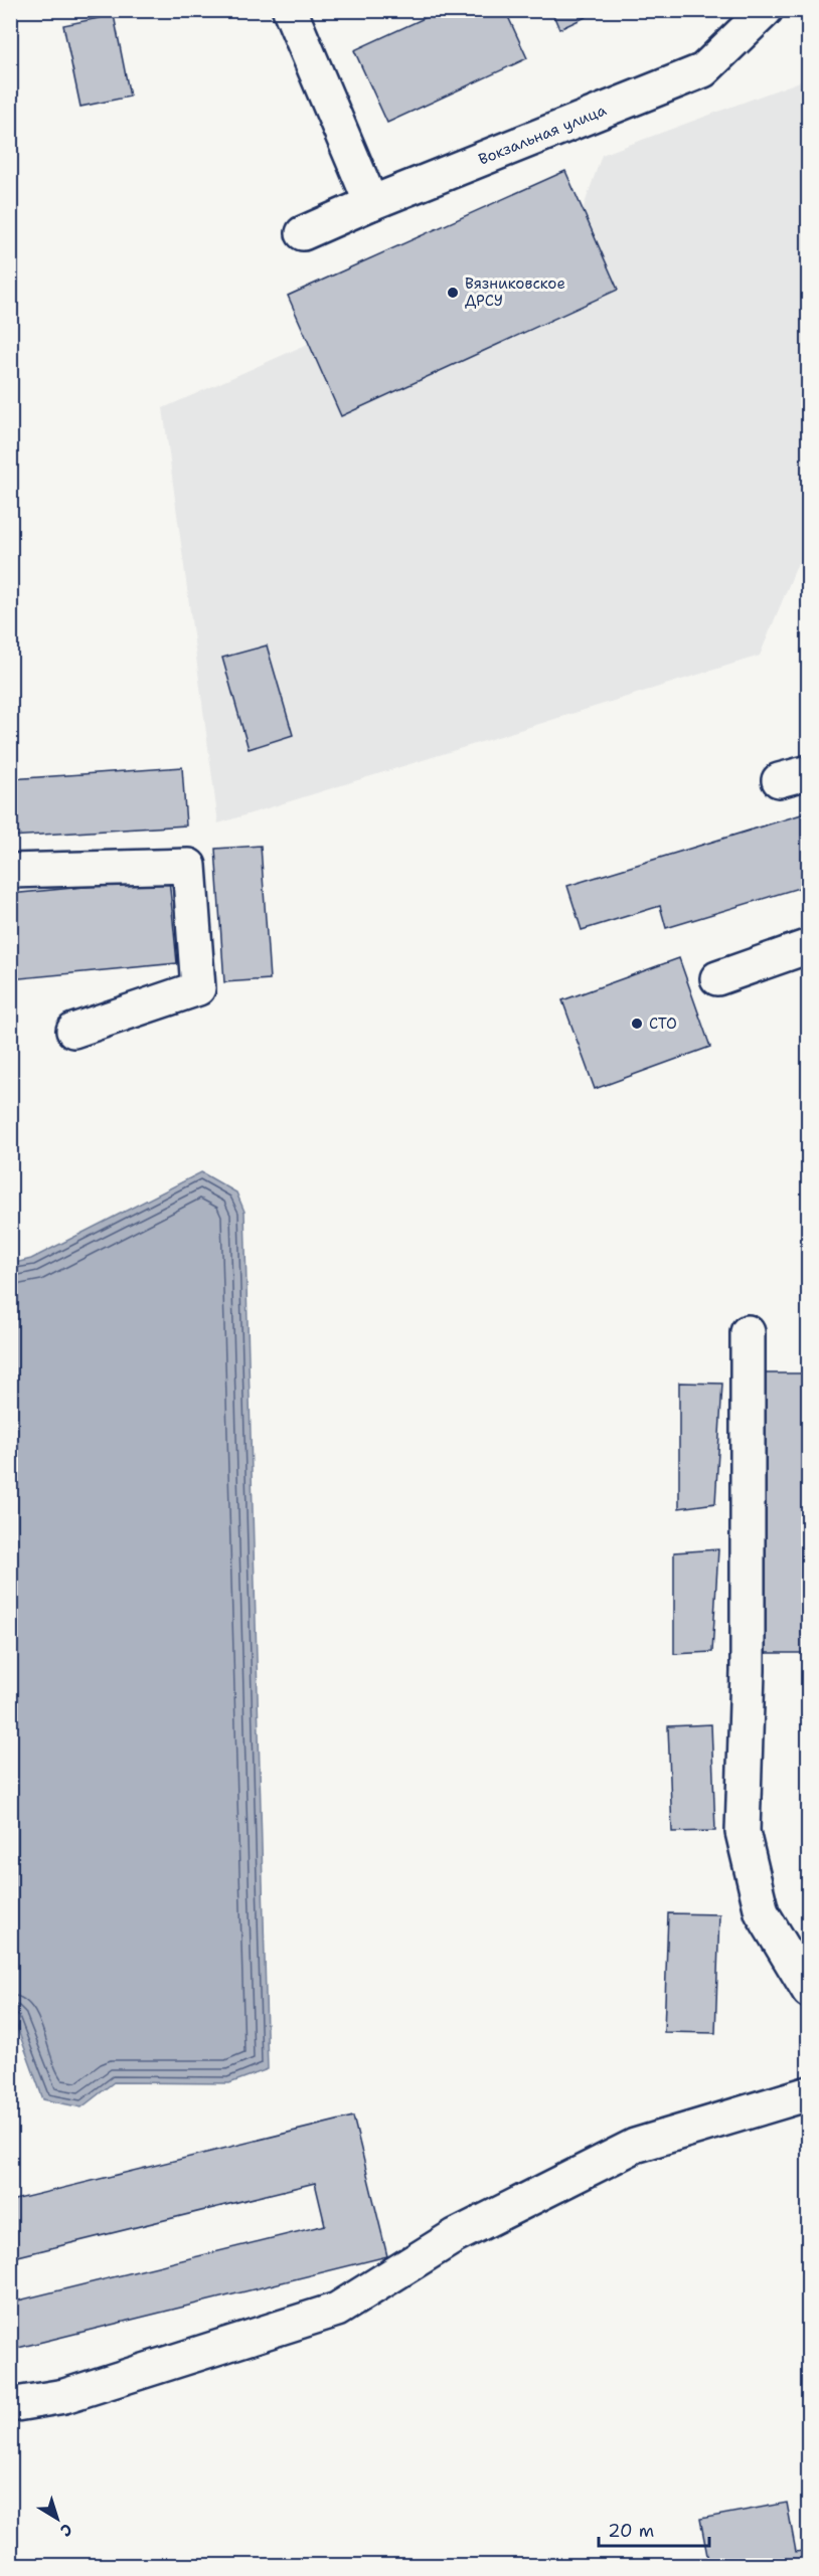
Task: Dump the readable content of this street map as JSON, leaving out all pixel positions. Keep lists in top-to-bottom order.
{
  "streets": {
    "street": ["Вокзальная улица"]
  },
  "places": ["Вязниковское ДРСУ", "СТО"],
  "scale_bar": "20 m",
  "north": "bottom right"
}
